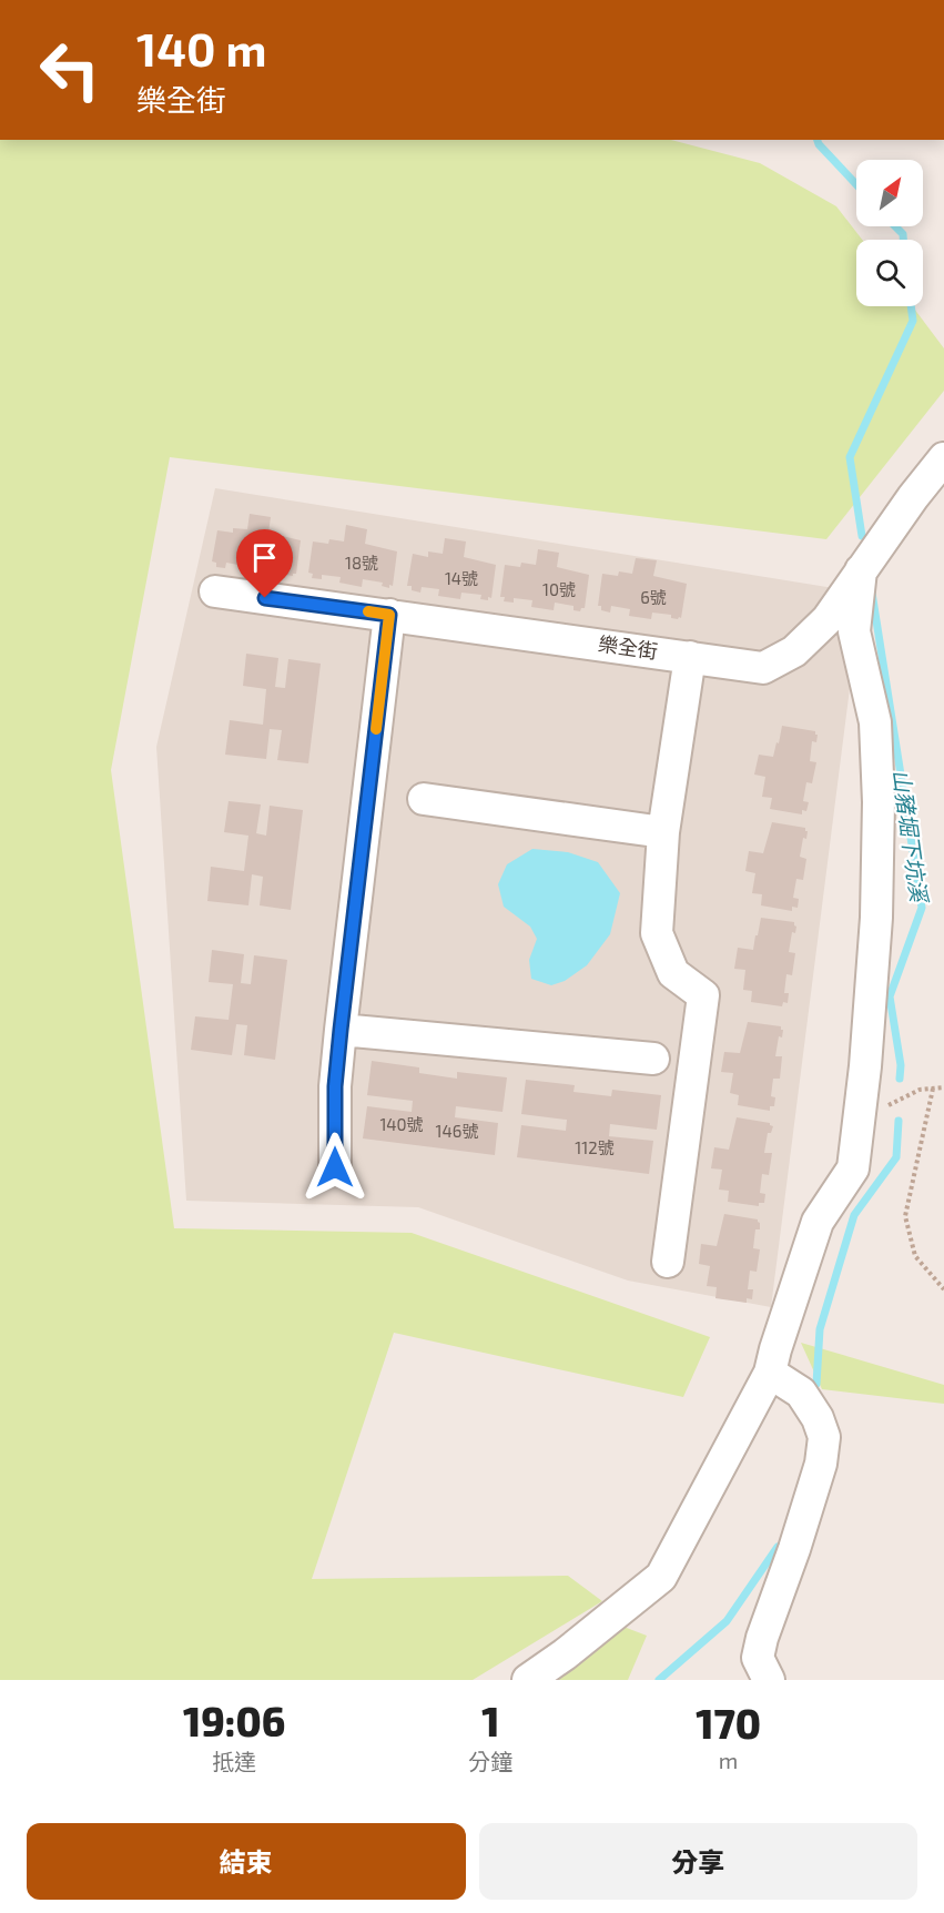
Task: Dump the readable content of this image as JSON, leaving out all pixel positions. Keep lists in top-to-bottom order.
{
  "streets": {
    "street": ["樂全街"]
  },
  "water": ["山豬堀下坑溪"],
  "house_numbers": [
    "18號",
    "14號",
    "10號",
    "6號",
    "140號",
    "146號",
    "112號"
  ],
  "north": "top right",
  "page": {
    "turn": ["140 m", "樂全街"],
    "eta": [
      "19:06",
      "抵達",
      "1",
      "分鐘",
      "170",
      "m"
    ],
    "buttons": ["結束", "分享"]
  }
}
